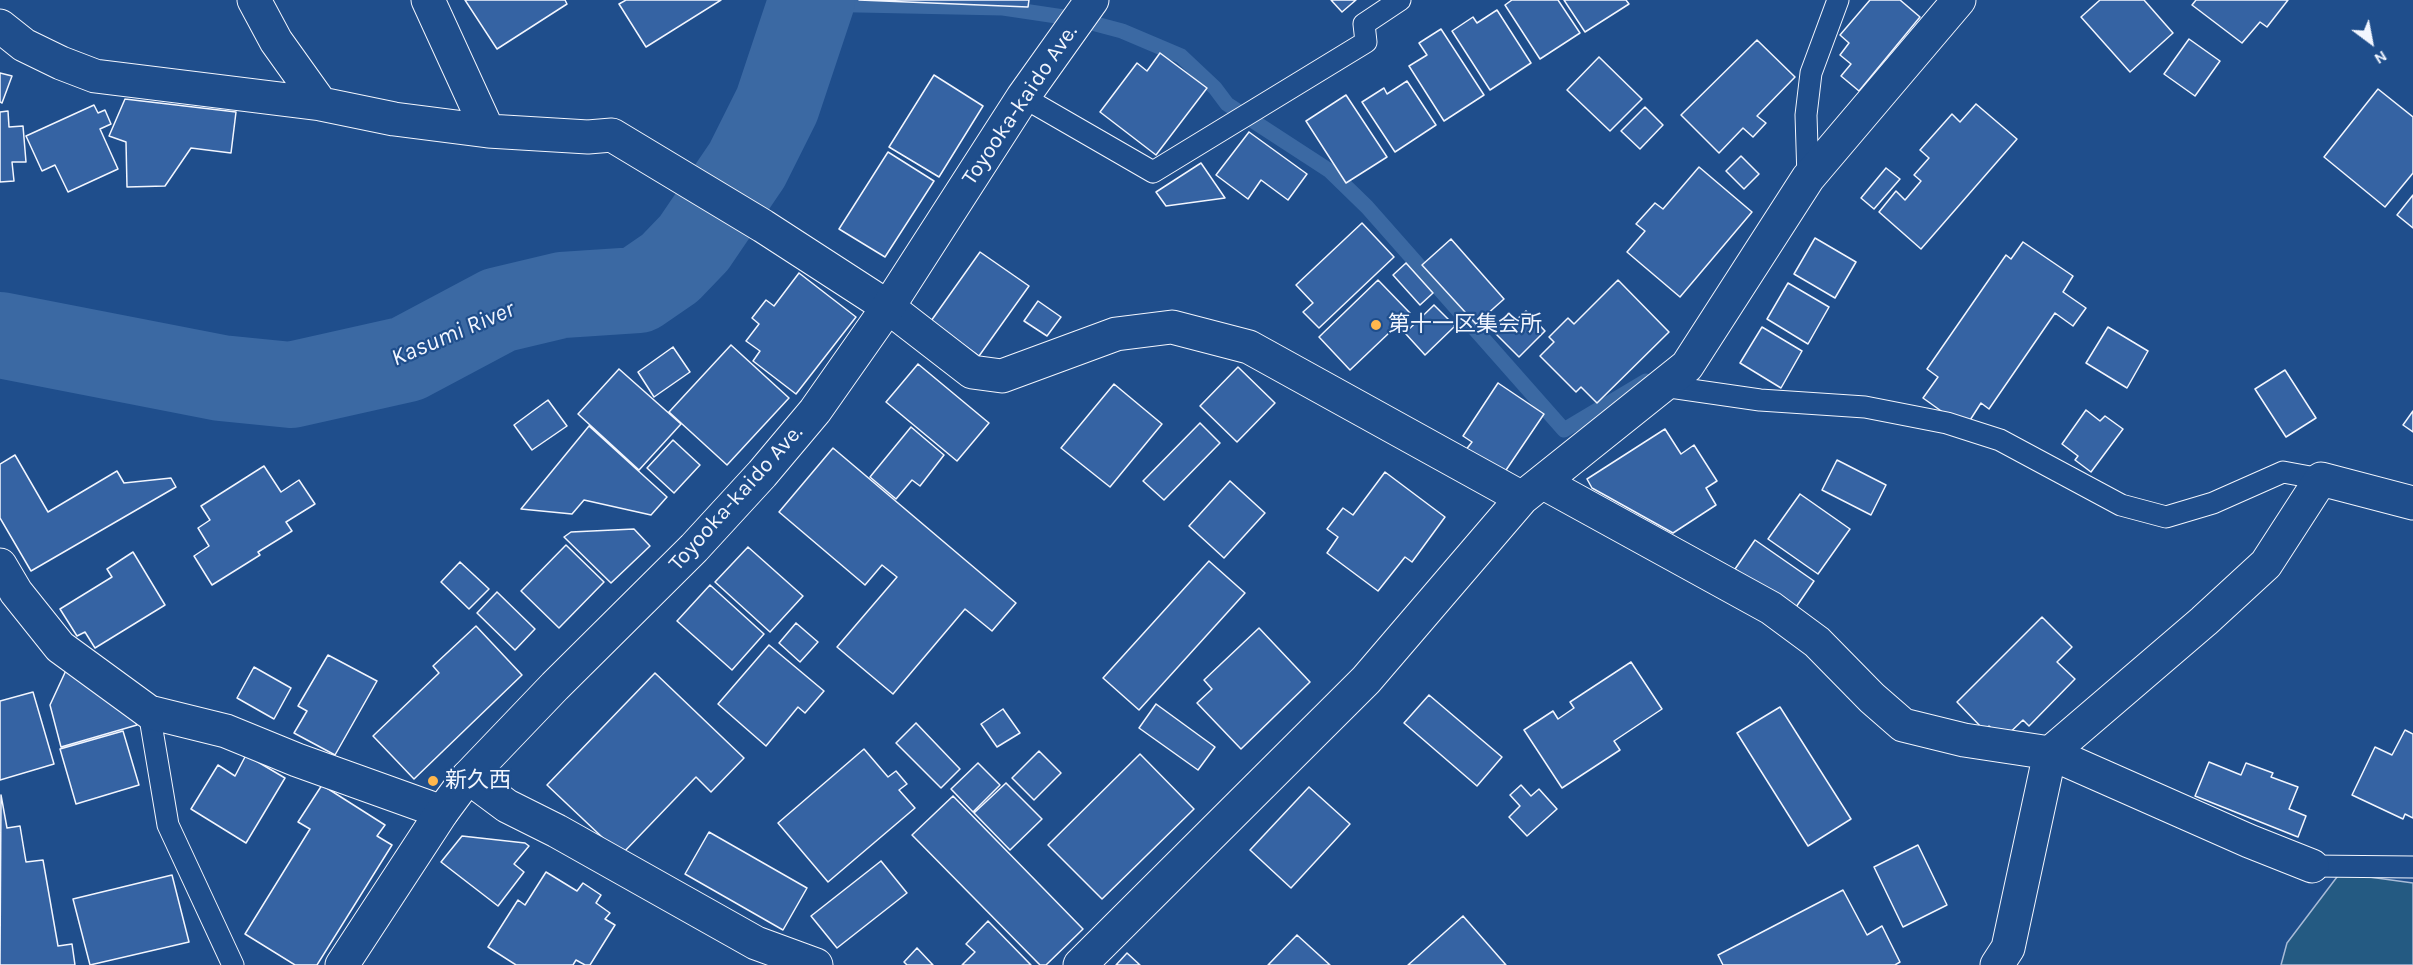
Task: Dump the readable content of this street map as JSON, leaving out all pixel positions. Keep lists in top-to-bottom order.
{
  "streets": {
    "street": ["Toyooka-kaido Ave."]
  },
  "water": ["Kasumi River"],
  "places": ["第十一区集会所", "新久西"],
  "north": "bottom right"
}
